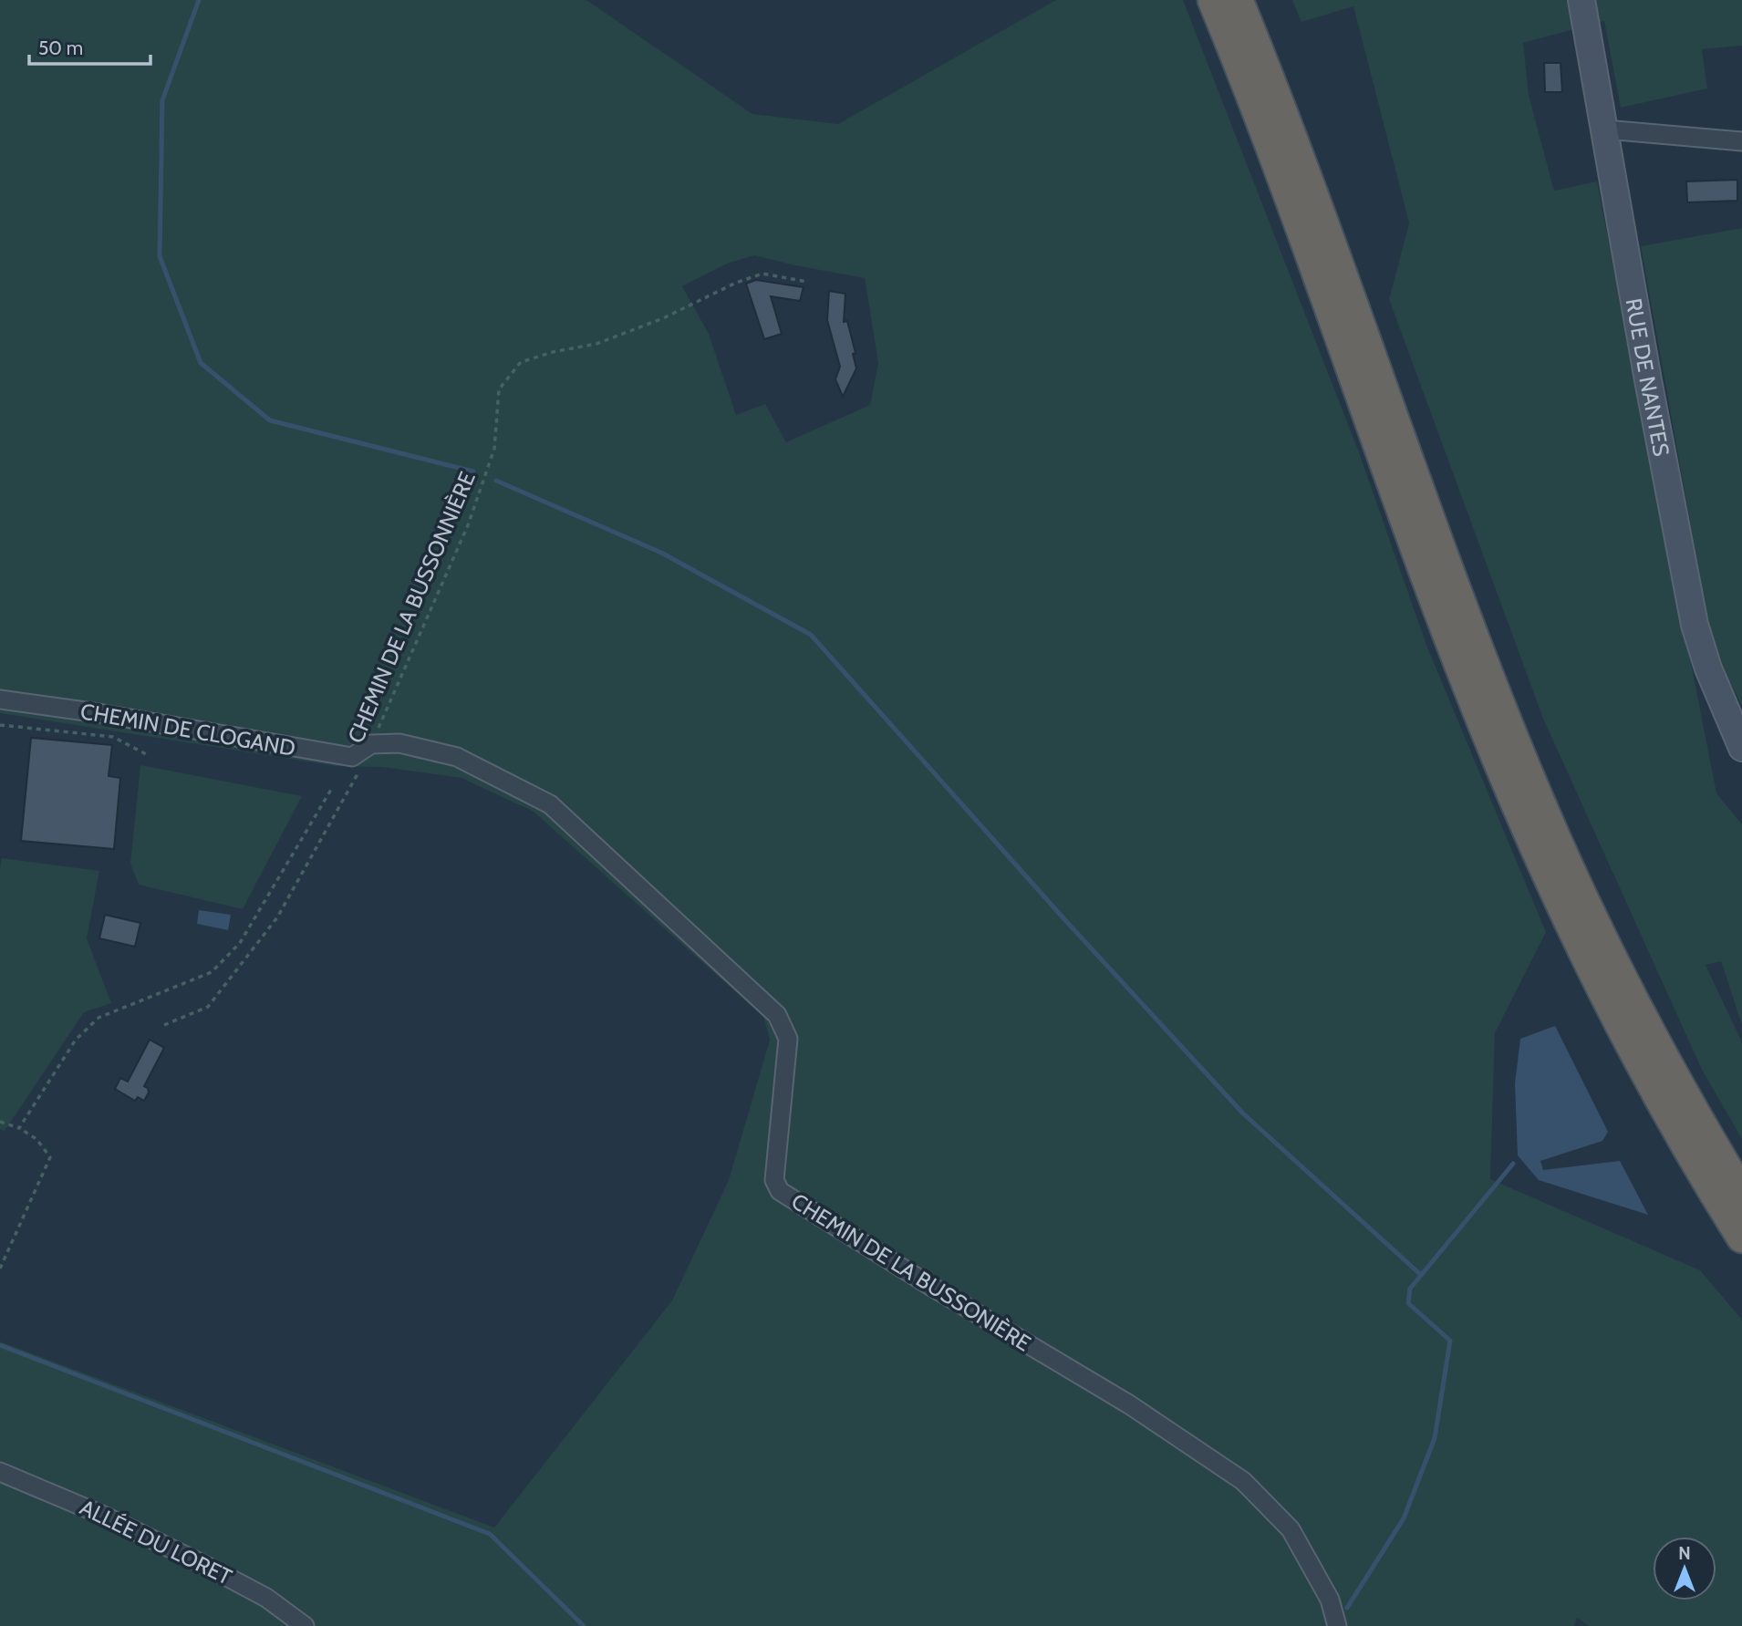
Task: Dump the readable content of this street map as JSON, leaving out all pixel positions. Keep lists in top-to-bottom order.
{
  "streets": {
    "main road": ["RUE DE NANTES"],
    "street": ["CHEMIN DE CLOGAND", "CHEMIN DE LA BUSSONIÈRE", "ALLÉE DU LORET"],
    "path": ["CHEMIN DE LA BUSSONNIÈRE"]
  },
  "crossings": [
    ["CHEMIN DE LA BUSSONNIÈRE", "CHEMIN DE CLOGAND"],
    ["CHEMIN DE LA BUSSONNIÈRE", "CHEMIN DE LA BUSSONIÈRE"],
    ["CHEMIN DE CLOGAND", "CHEMIN DE LA BUSSONIÈRE"]
  ],
  "scale_bar": "50 m",
  "north": "top"
}
